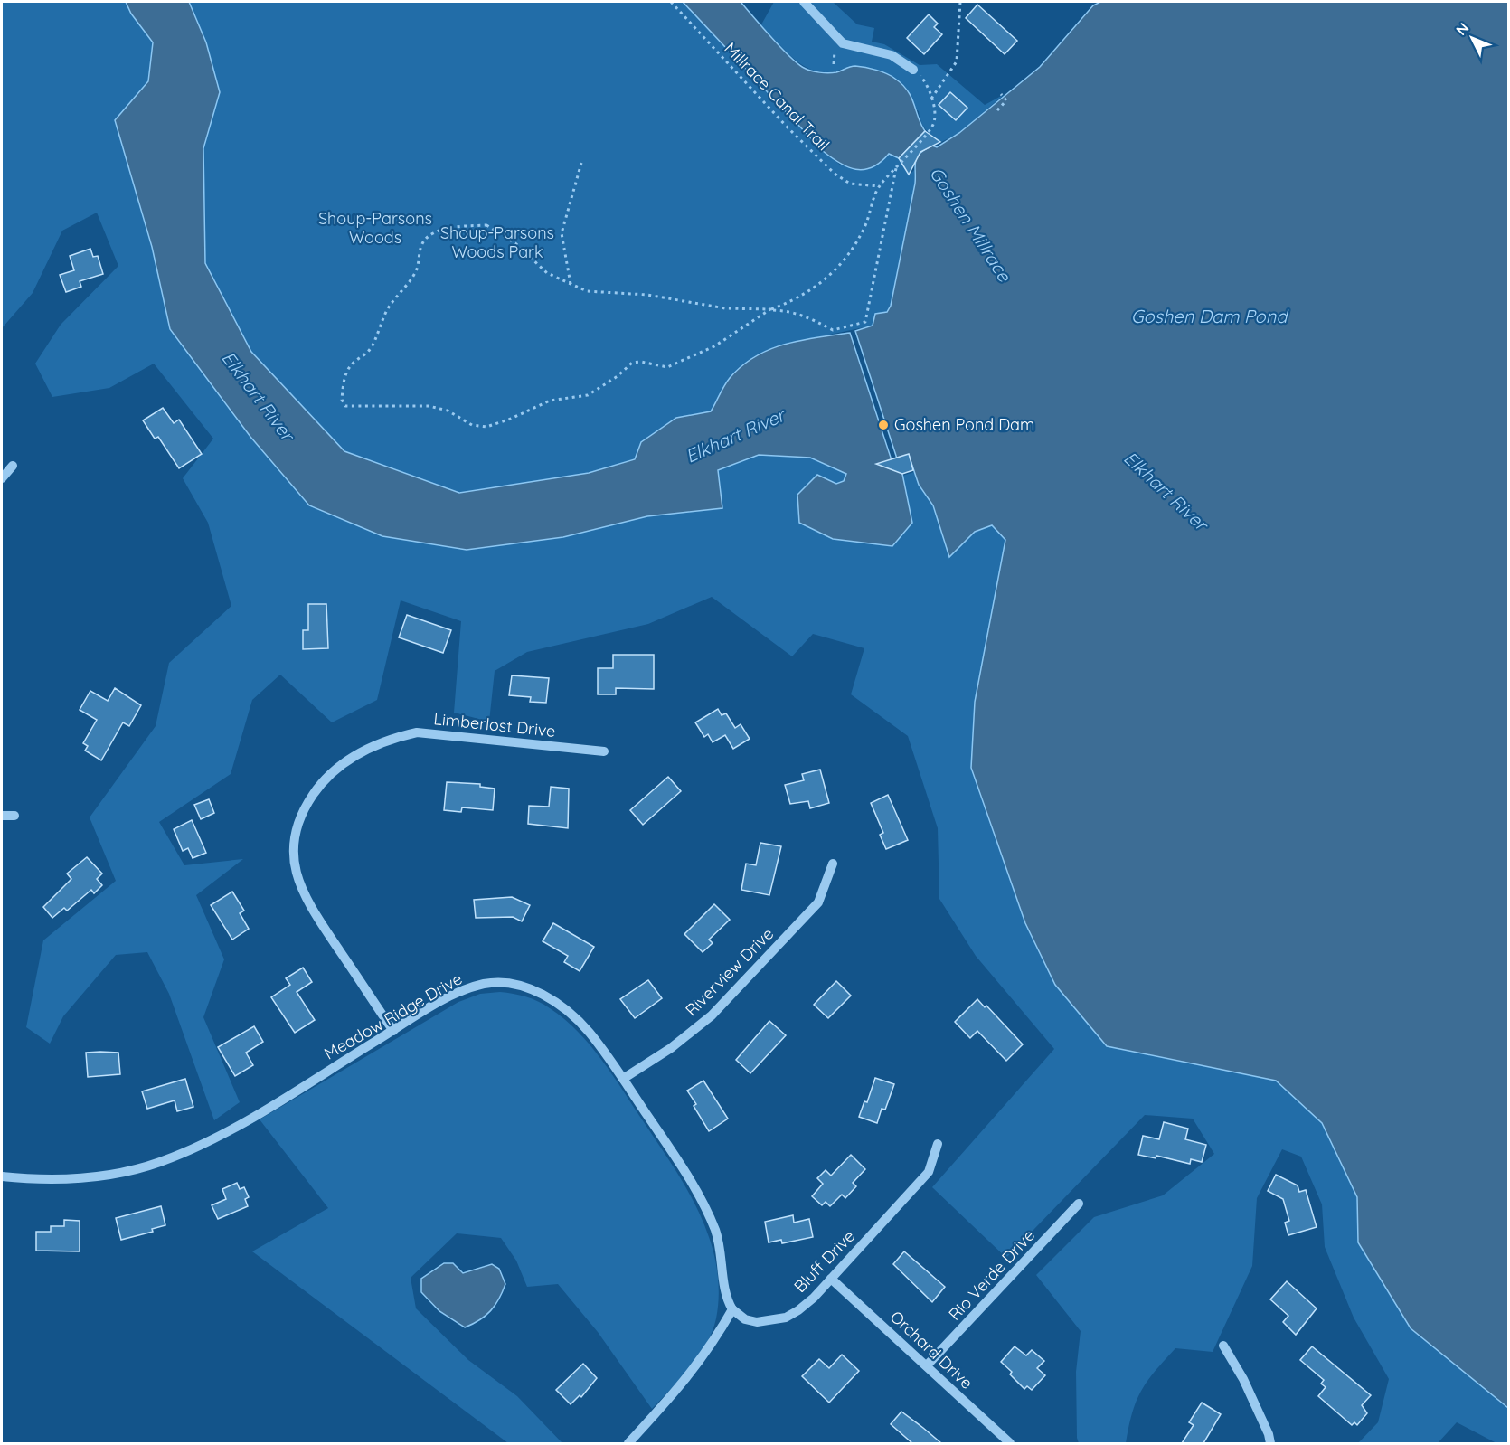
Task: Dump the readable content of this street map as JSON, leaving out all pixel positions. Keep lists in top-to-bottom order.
{
  "streets": {
    "street": [
      "Limberlost Drive",
      "Riverview Drive",
      "Meadow Ridge Drive",
      "Bluff Drive",
      "Rio Verde Drive",
      "Orchard Drive"
    ],
    "path": ["Millrace Canal Trail"]
  },
  "crossings": [
    ["Limberlost Drive", "Meadow Ridge Drive"],
    ["Riverview Drive", "Meadow Ridge Drive"],
    ["Meadow Ridge Drive", "Bluff Drive"],
    ["Bluff Drive", "Orchard Drive"],
    ["Rio Verde Drive", "Orchard Drive"]
  ],
  "water": ["Goshen Millrace", "Goshen Dam Pond", "Elkhart River"],
  "parks": ["Shoup-Parsons Woods", "Shoup-Parsons Woods Park"],
  "places": ["Goshen Pond Dam"],
  "north": "top left"
}
